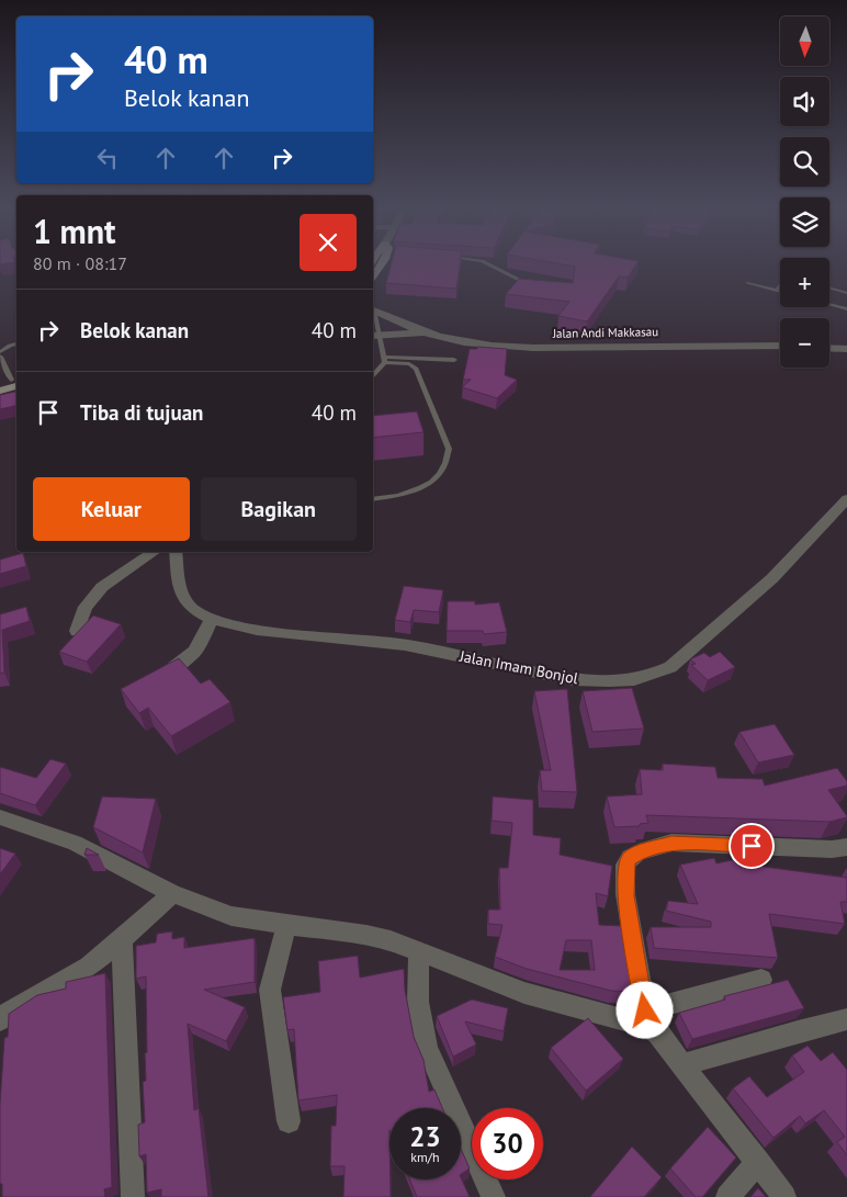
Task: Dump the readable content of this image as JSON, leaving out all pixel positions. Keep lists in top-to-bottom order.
{
  "streets": {
    "street": ["Jalan Andi Makkasau", "Jalan Imam Bonjol"]
  },
  "north": "bottom",
  "page": {
    "map_buttons": ["+", "−"],
    "turn": ["40 m", "Belok kanan"],
    "heading": ["1 mnt", "80 m · 08:17"],
    "list": [
      {
        "name": "Belok kanan",
        "value": "40 m"
      },
      {
        "name": "Tiba di tujuan",
        "value": "40 m"
      }
    ],
    "buttons": ["Keluar", "Bagikan"],
    "speed": "23 km/h",
    "limit": "30"
  }
}
